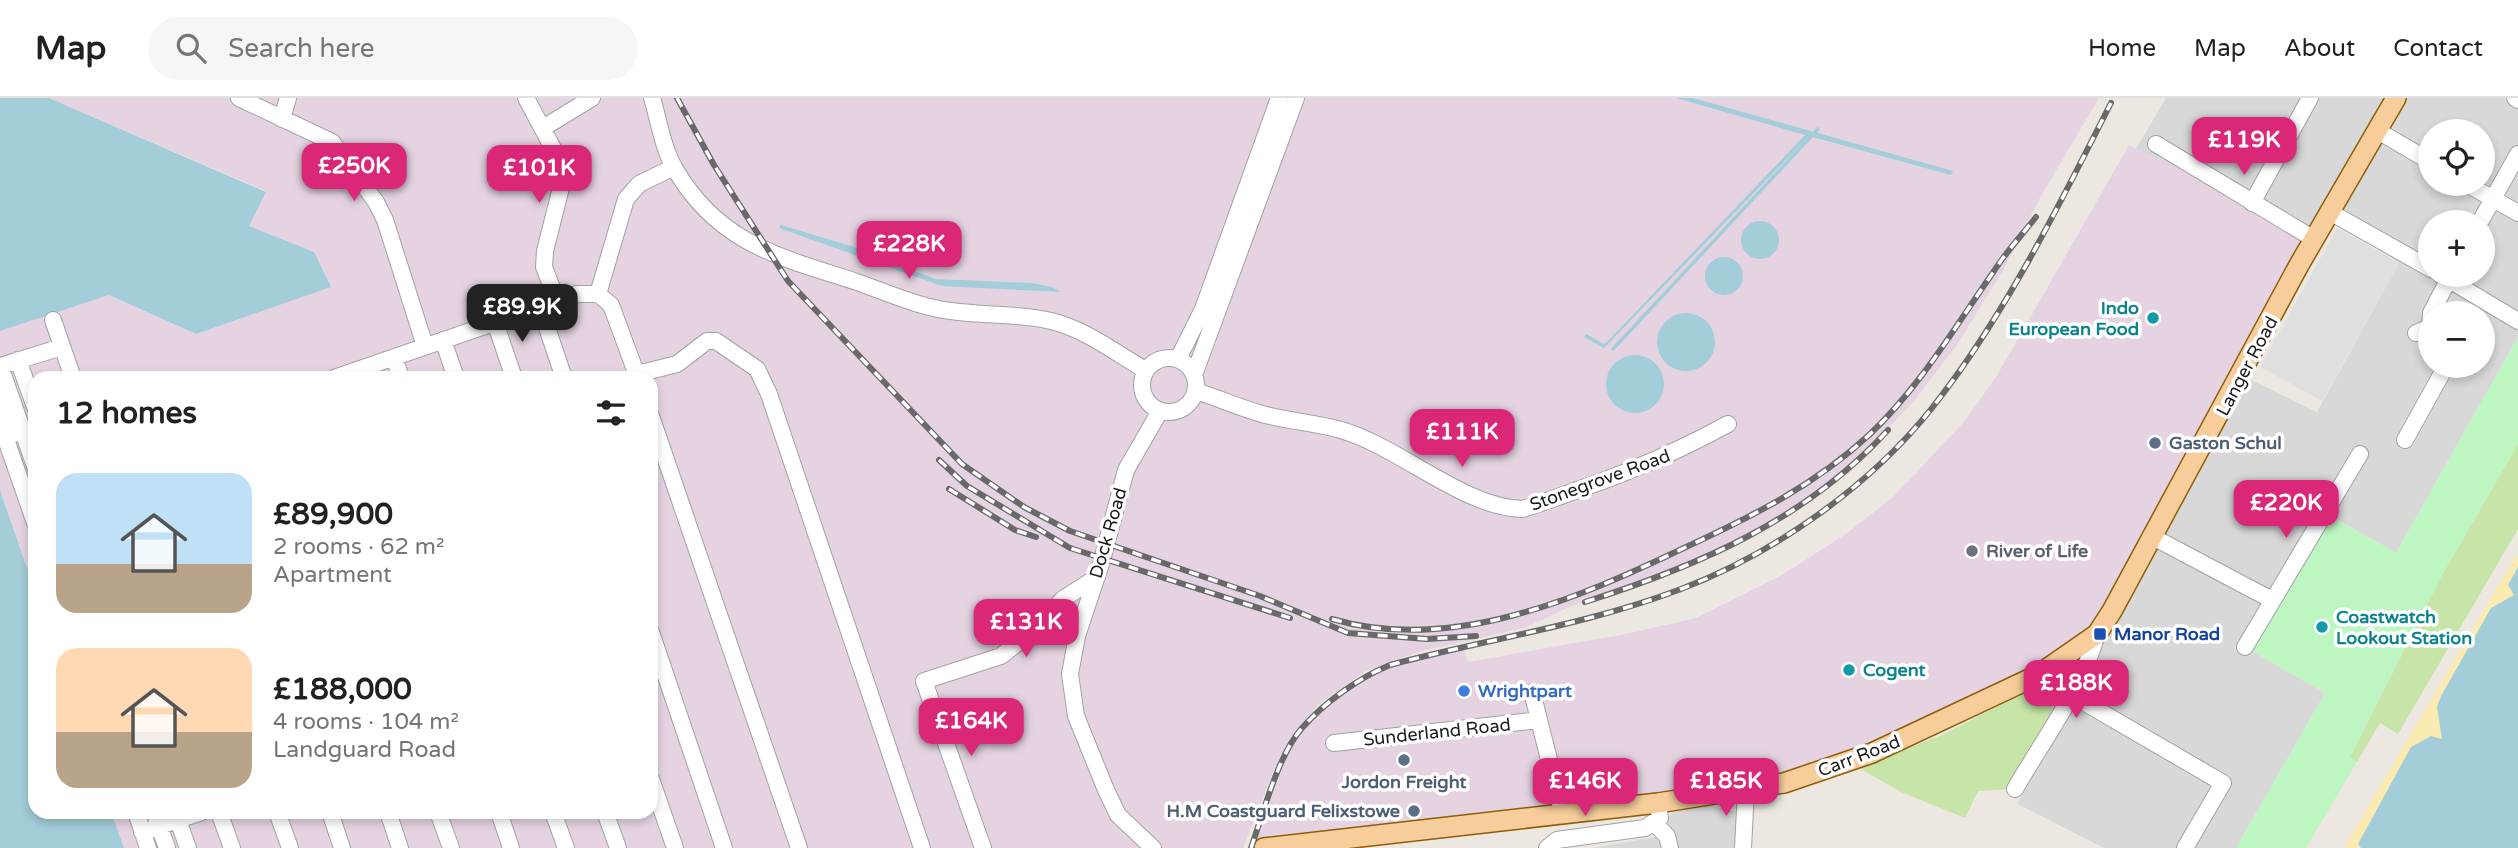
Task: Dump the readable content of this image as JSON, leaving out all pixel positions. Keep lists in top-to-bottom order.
{
  "streets": {
    "main road": ["Langer Road", "Carr Road"],
    "street": ["Stonegrove Road", "Dock Road", "Sunderland Road"]
  },
  "crossings": [
    ["Langer Road", "Carr Road"],
    ["Stonegrove Road", "Dock Road"]
  ],
  "places": {
    "other": [
      "Indo European Food",
      "Gaston Schul",
      "River of Life",
      "Coastwatch Lookout Station",
      "Cogent",
      "Wrightpart",
      "Jordon Freight",
      "H.M Coastguard Felixstowe"
    ],
    "transit": ["Manor Road"]
  },
  "page": {
    "header": "Map",
    "search": "Search here",
    "nav": [
      "Home",
      "Map",
      "About",
      "Contact"
    ],
    "price": [
      "£119K",
      "£250K",
      "£101K",
      "£228K",
      "£89.9K",
      "£111K",
      "£220K",
      "£131K",
      "£188K",
      "£164K",
      "£146K",
      "£185K"
    ],
    "map_buttons": ["+", "−"],
    "heading": "12 homes",
    "list": [
      {
        "name": "£89,900",
        "note": "2 rooms · 62 m² · Apartment"
      },
      {
        "name": "£188,000",
        "note": "4 rooms · 104 m² · Landguard Road"
      }
    ]
  }
}
